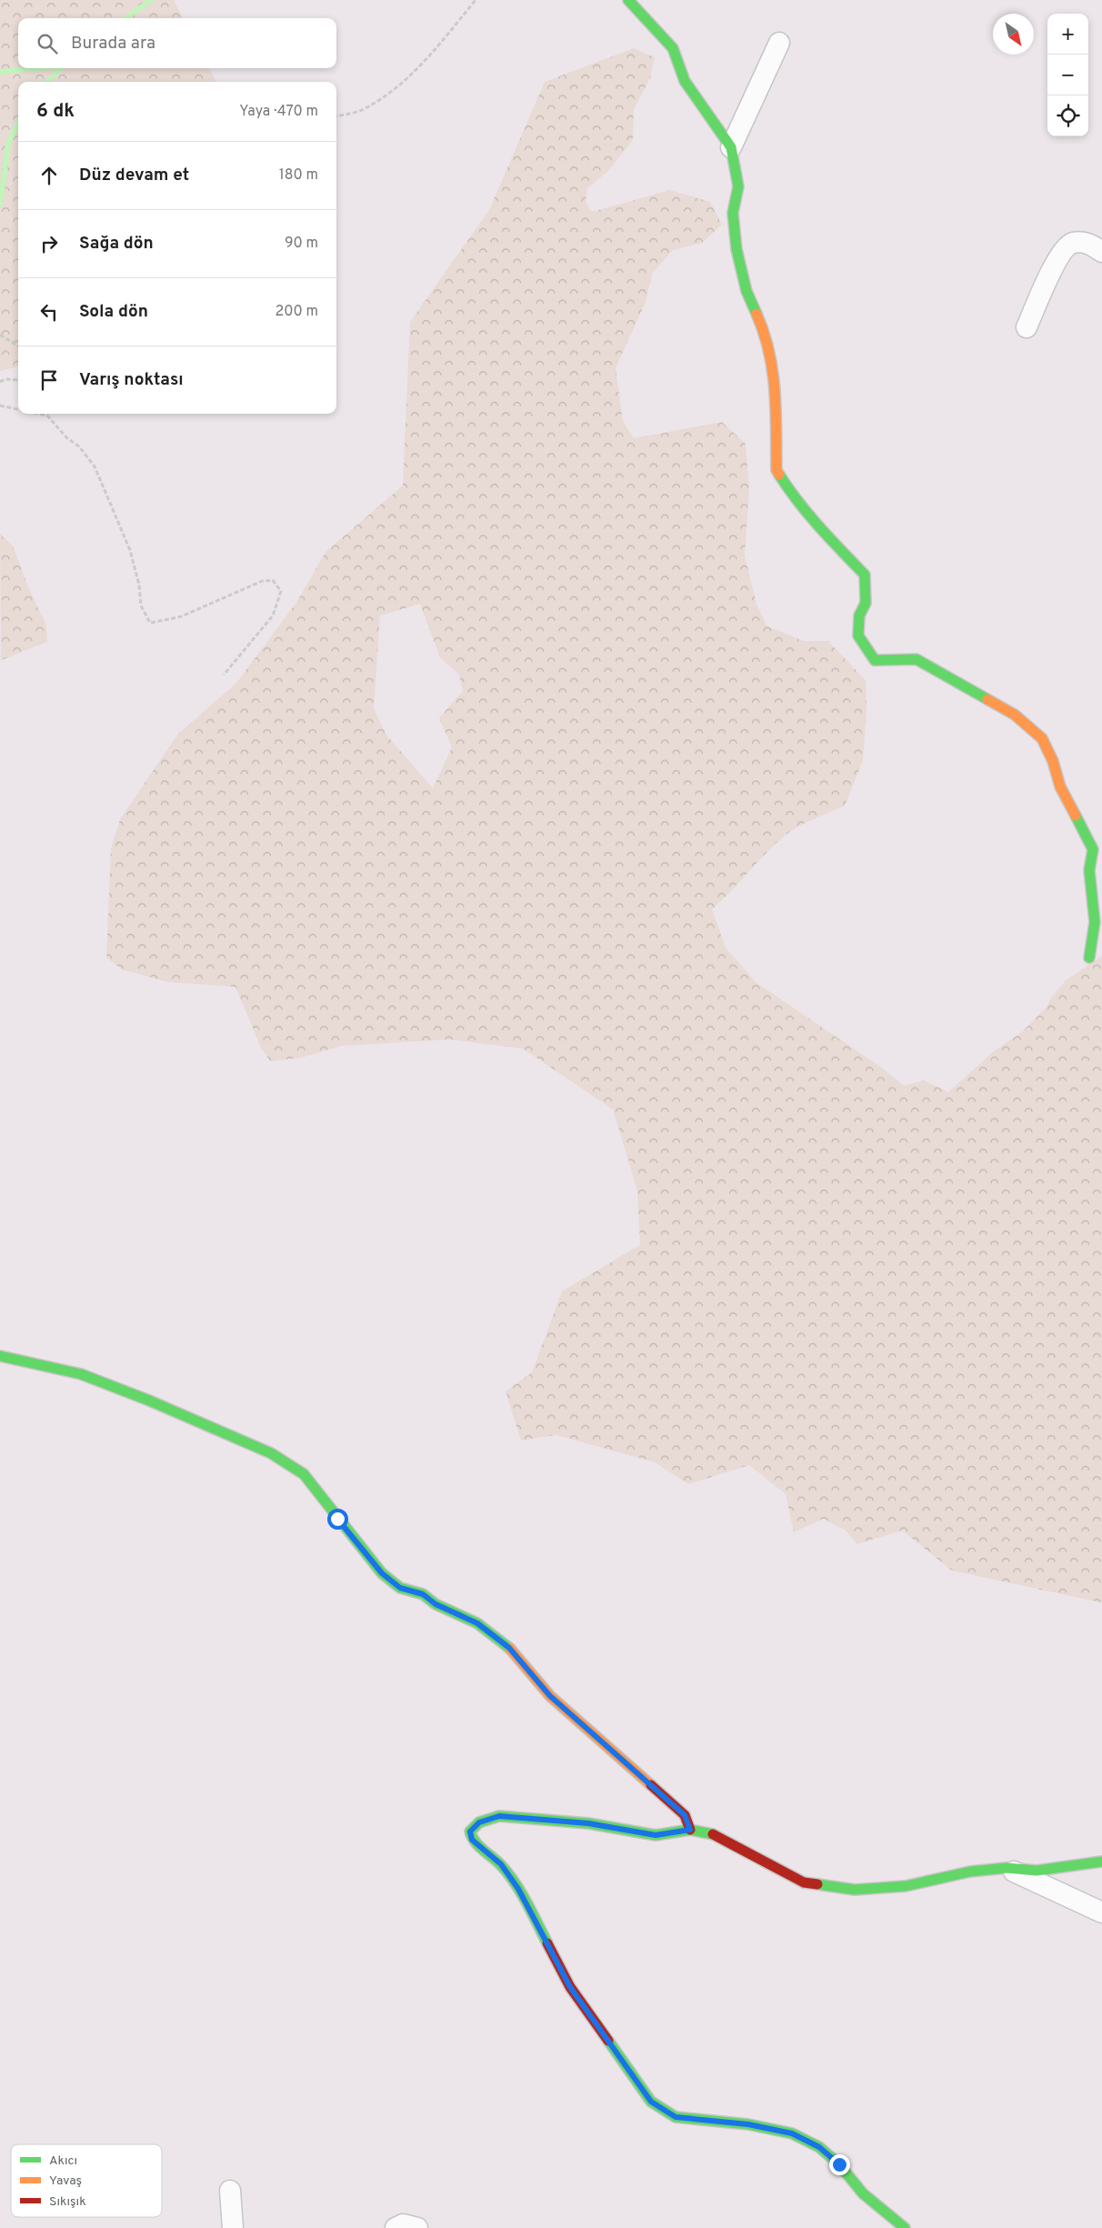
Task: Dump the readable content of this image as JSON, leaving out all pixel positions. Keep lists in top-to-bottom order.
{
  "legend": ["Akıcı", "Yavaş", "Sıkışık"],
  "north": "bottom right",
  "page": {
    "map_buttons": ["+", "−"],
    "search": "Burada ara",
    "heading": ["6 dk", "Yaya · 470 m"],
    "list": [
      ["Düz devam et", "180 m"],
      ["Sağa dön", "90 m"],
      ["Sola dön", "200 m"],
      "Varış noktası"
    ]
  }
}
